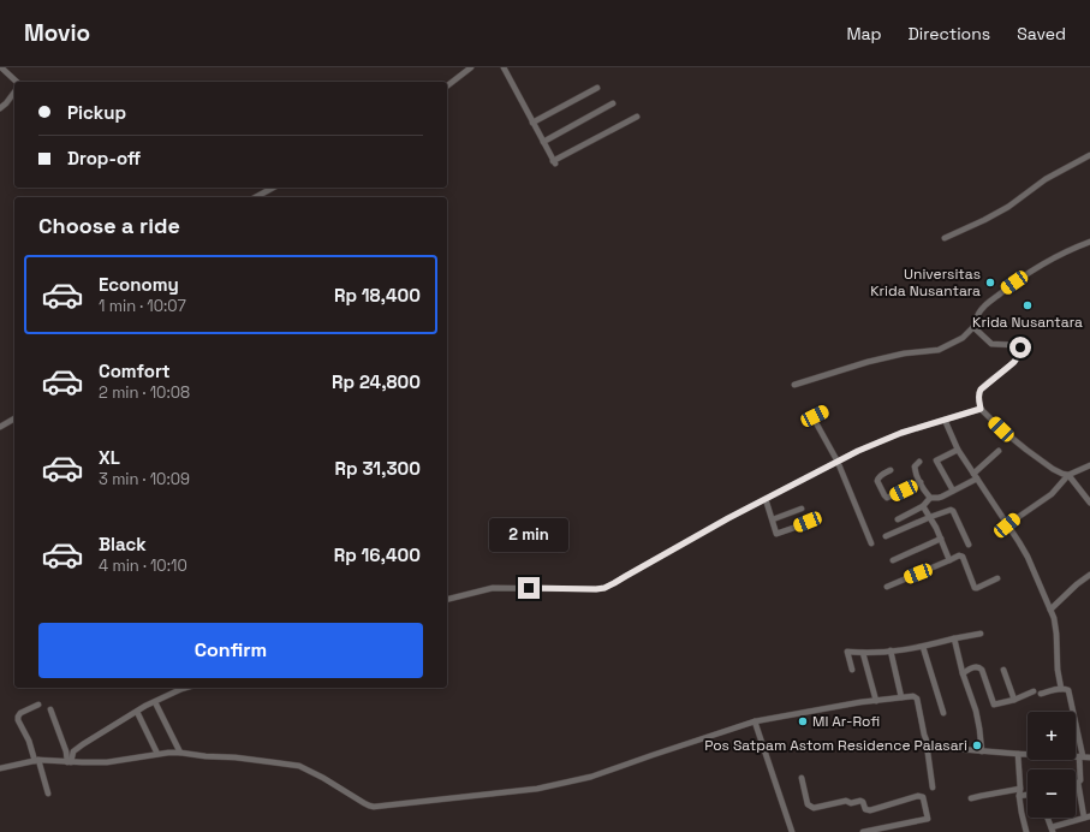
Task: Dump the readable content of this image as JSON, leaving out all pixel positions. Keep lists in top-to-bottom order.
{
  "places": [
    "Universitas Krida Nusantara",
    "Krida Nusantara",
    "MI Ar-Rofi",
    "Pos Satpam Astom Residence Palasari"
  ],
  "page": {
    "header": "Movio",
    "nav": ["Map", "Directions", "Saved"],
    "banner": ["Pickup", "Drop-off"],
    "heading": "Choose a ride",
    "list": [
      {
        "name": "Economy",
        "note": "1 min · 10:07",
        "value": "Rp 18,400"
      },
      {
        "name": "Comfort",
        "note": "2 min · 10:08",
        "value": "Rp 24,800"
      },
      {
        "name": "XL",
        "note": "3 min · 10:09",
        "value": "Rp 31,300"
      },
      {
        "name": "Black",
        "note": "4 min · 10:10",
        "value": "Rp 16,400"
      }
    ],
    "bubble": "2 min",
    "buttons": "Confirm",
    "map_buttons": ["+", "−"]
  }
}
